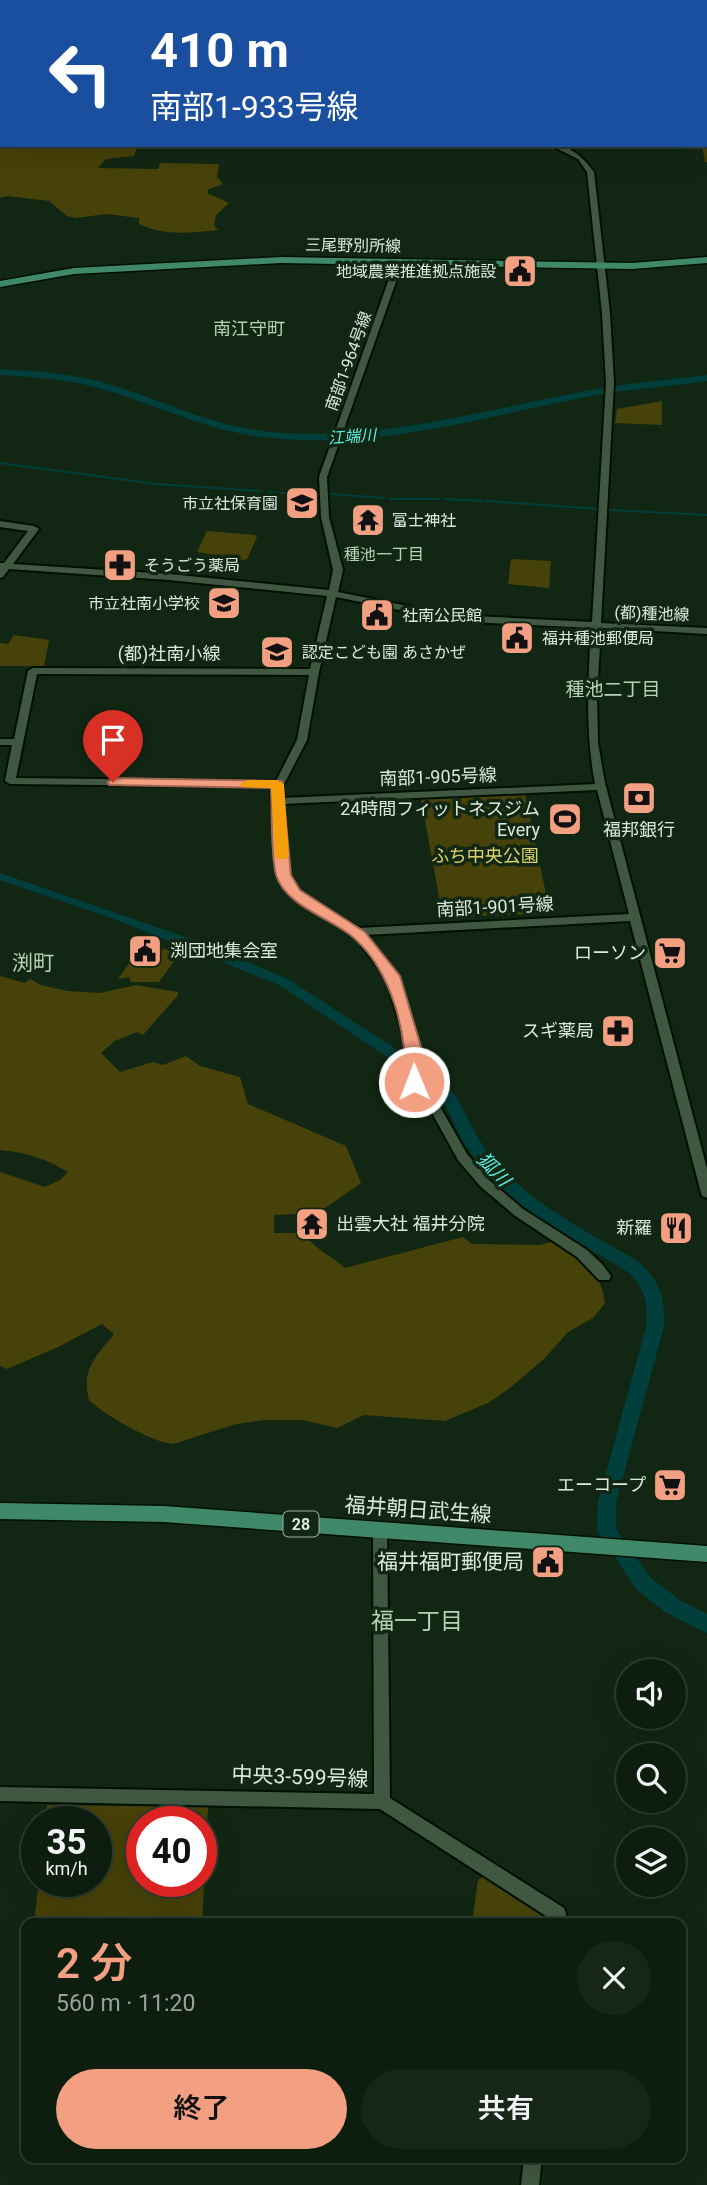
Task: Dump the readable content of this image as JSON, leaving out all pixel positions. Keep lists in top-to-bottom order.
{
  "streets": {
    "main road": ["三尾野別所線", "福井朝日武生線", "28"],
    "street": [
      "南部1-964号線",
      "(都)種池線",
      "(都)社南小線",
      "南部1-905号線",
      "南部1-901号線",
      "中央3-599号線"
    ]
  },
  "crossings": [
    ["三尾野別所線", "南部1-964号線"],
    ["南部1-964号線", "(都)種池線"]
  ],
  "districts": [
    "南江守町",
    "種池一丁目",
    "種池二丁目",
    "渕町",
    "福一丁目"
  ],
  "water": ["江端川", "狐川"],
  "parks": ["ふち中央公園"],
  "places": {
    "public building": [
      "地域農業推進拠点施設",
      "社南公民館",
      "福井種池郵便局",
      "渕団地集会室",
      "福井福町郵便局"
    ],
    "school or university": ["市立社保育園", "市立社南小学校", "認定こども園 あさかぜ"],
    "temple": ["富士神社", "出雲大社 福井分院"],
    "pharmacy": ["そうごう薬局", "スギ薬局"],
    "bank": ["福邦銀行"],
    "sports": ["24時間フィットネスジム Every"],
    "supermarket": ["ローソン", "エーコープ"],
    "restaurant": ["新羅"]
  },
  "page": {
    "turn": ["410 m", "南部1-933号線"],
    "speed": "35 km/h",
    "limit": "40",
    "heading": ["2 分", "560 m · 11:20"],
    "buttons": ["終了", "共有"]
  }
}
